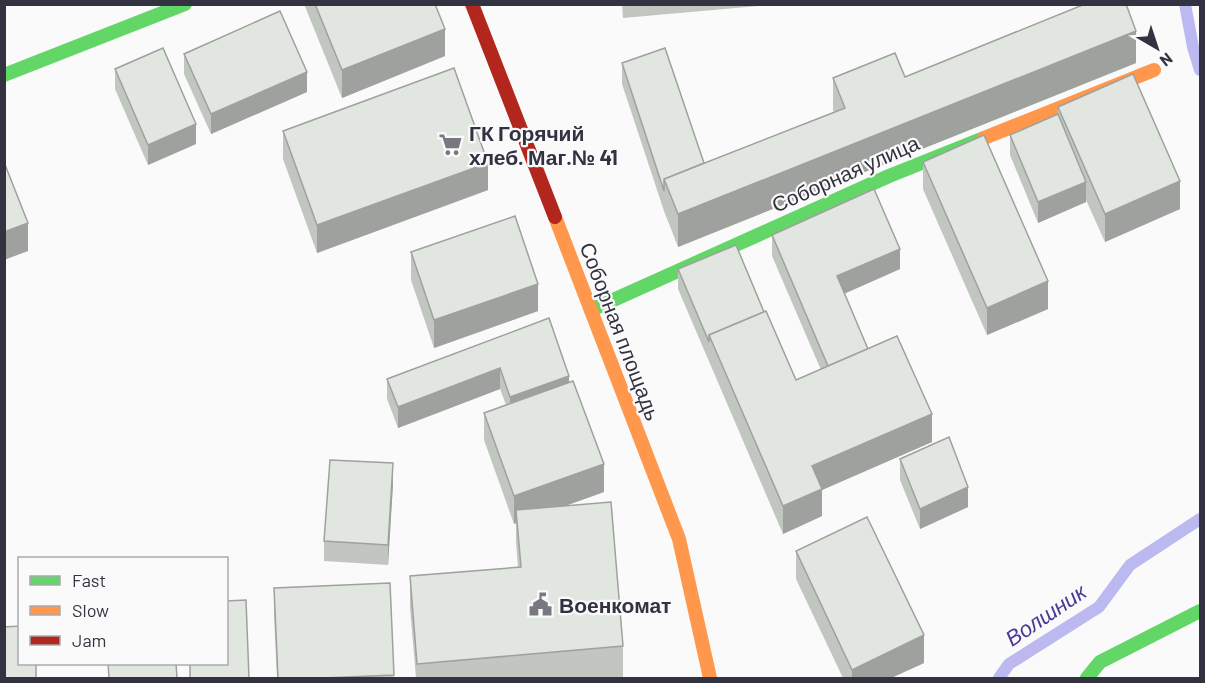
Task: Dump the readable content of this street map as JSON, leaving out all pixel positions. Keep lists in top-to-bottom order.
{
  "streets": {
    "street": ["Соборная улица", "Соборная площадь"]
  },
  "crossings": [
    ["Соборная улица", "Соборная площадь"]
  ],
  "water": ["Волшник"],
  "places": {
    "supermarket": ["ГК Горячий хлеб. Маг.№ 41"],
    "public building": ["Военкомат"]
  },
  "legend": ["Fast", "Slow", "Jam"],
  "north": "bottom right"
}
